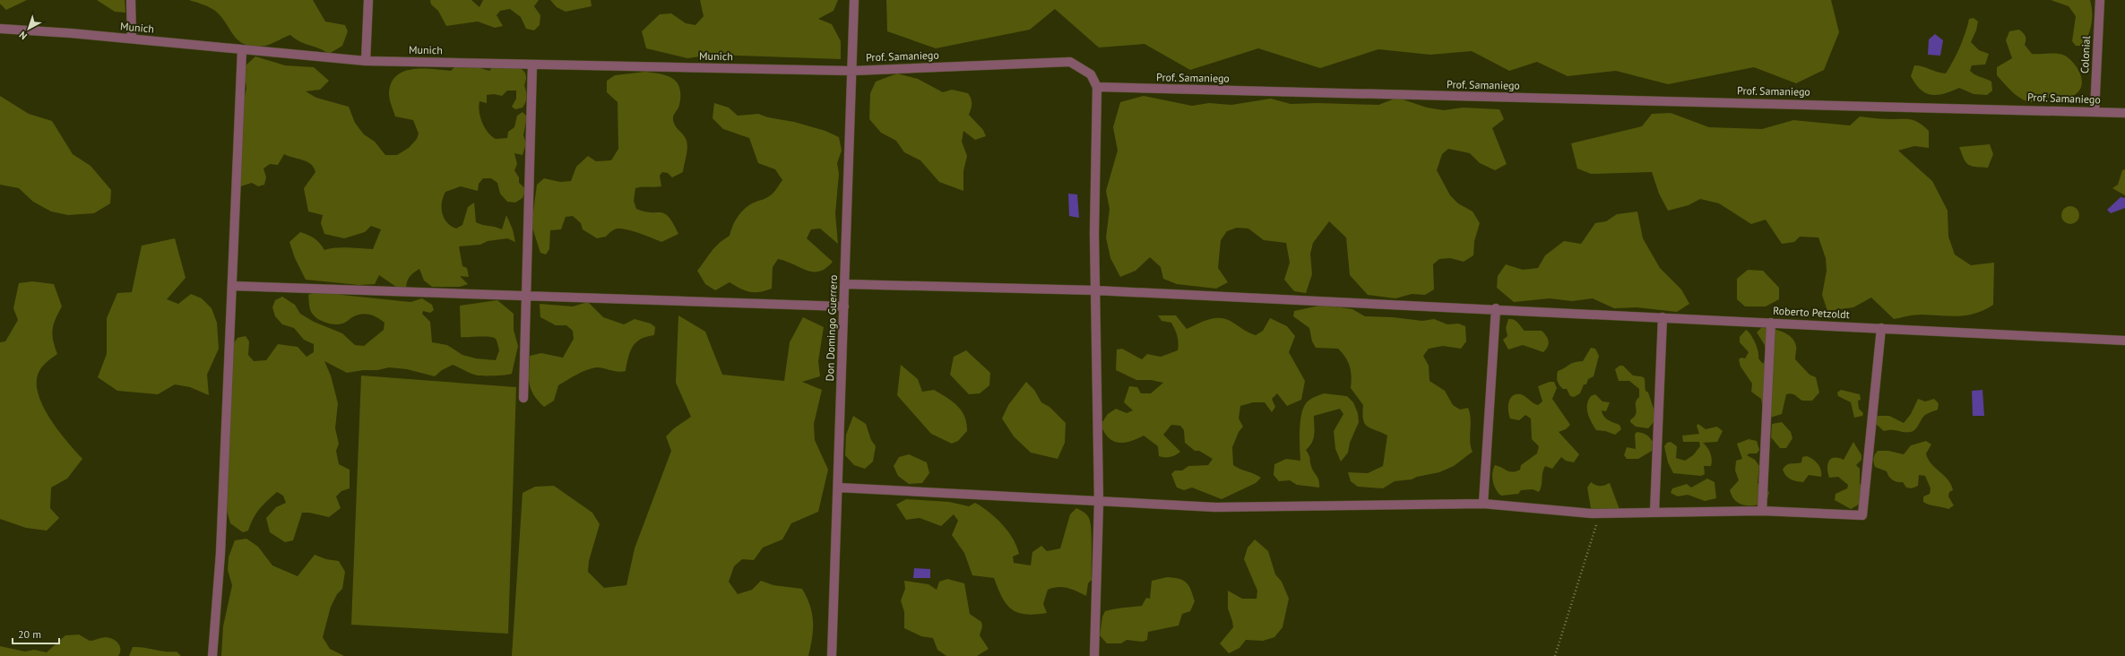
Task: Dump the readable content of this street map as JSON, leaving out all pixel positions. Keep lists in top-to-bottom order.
{
  "streets": {
    "street": [
      "Munich",
      "Colonial",
      "Prof. Samaniego",
      "Roberto Petzoldt",
      "Don Domingo Guerrero"
    ]
  },
  "crossings": [
    ["Munich", "Prof. Samaniego"],
    ["Munich", "Don Domingo Guerrero"],
    ["Colonial", "Prof. Samaniego"],
    ["Prof. Samaniego", "Don Domingo Guerrero"],
    ["Roberto Petzoldt", "Don Domingo Guerrero"]
  ],
  "scale_bar": "20 m",
  "north": "bottom left"
}
